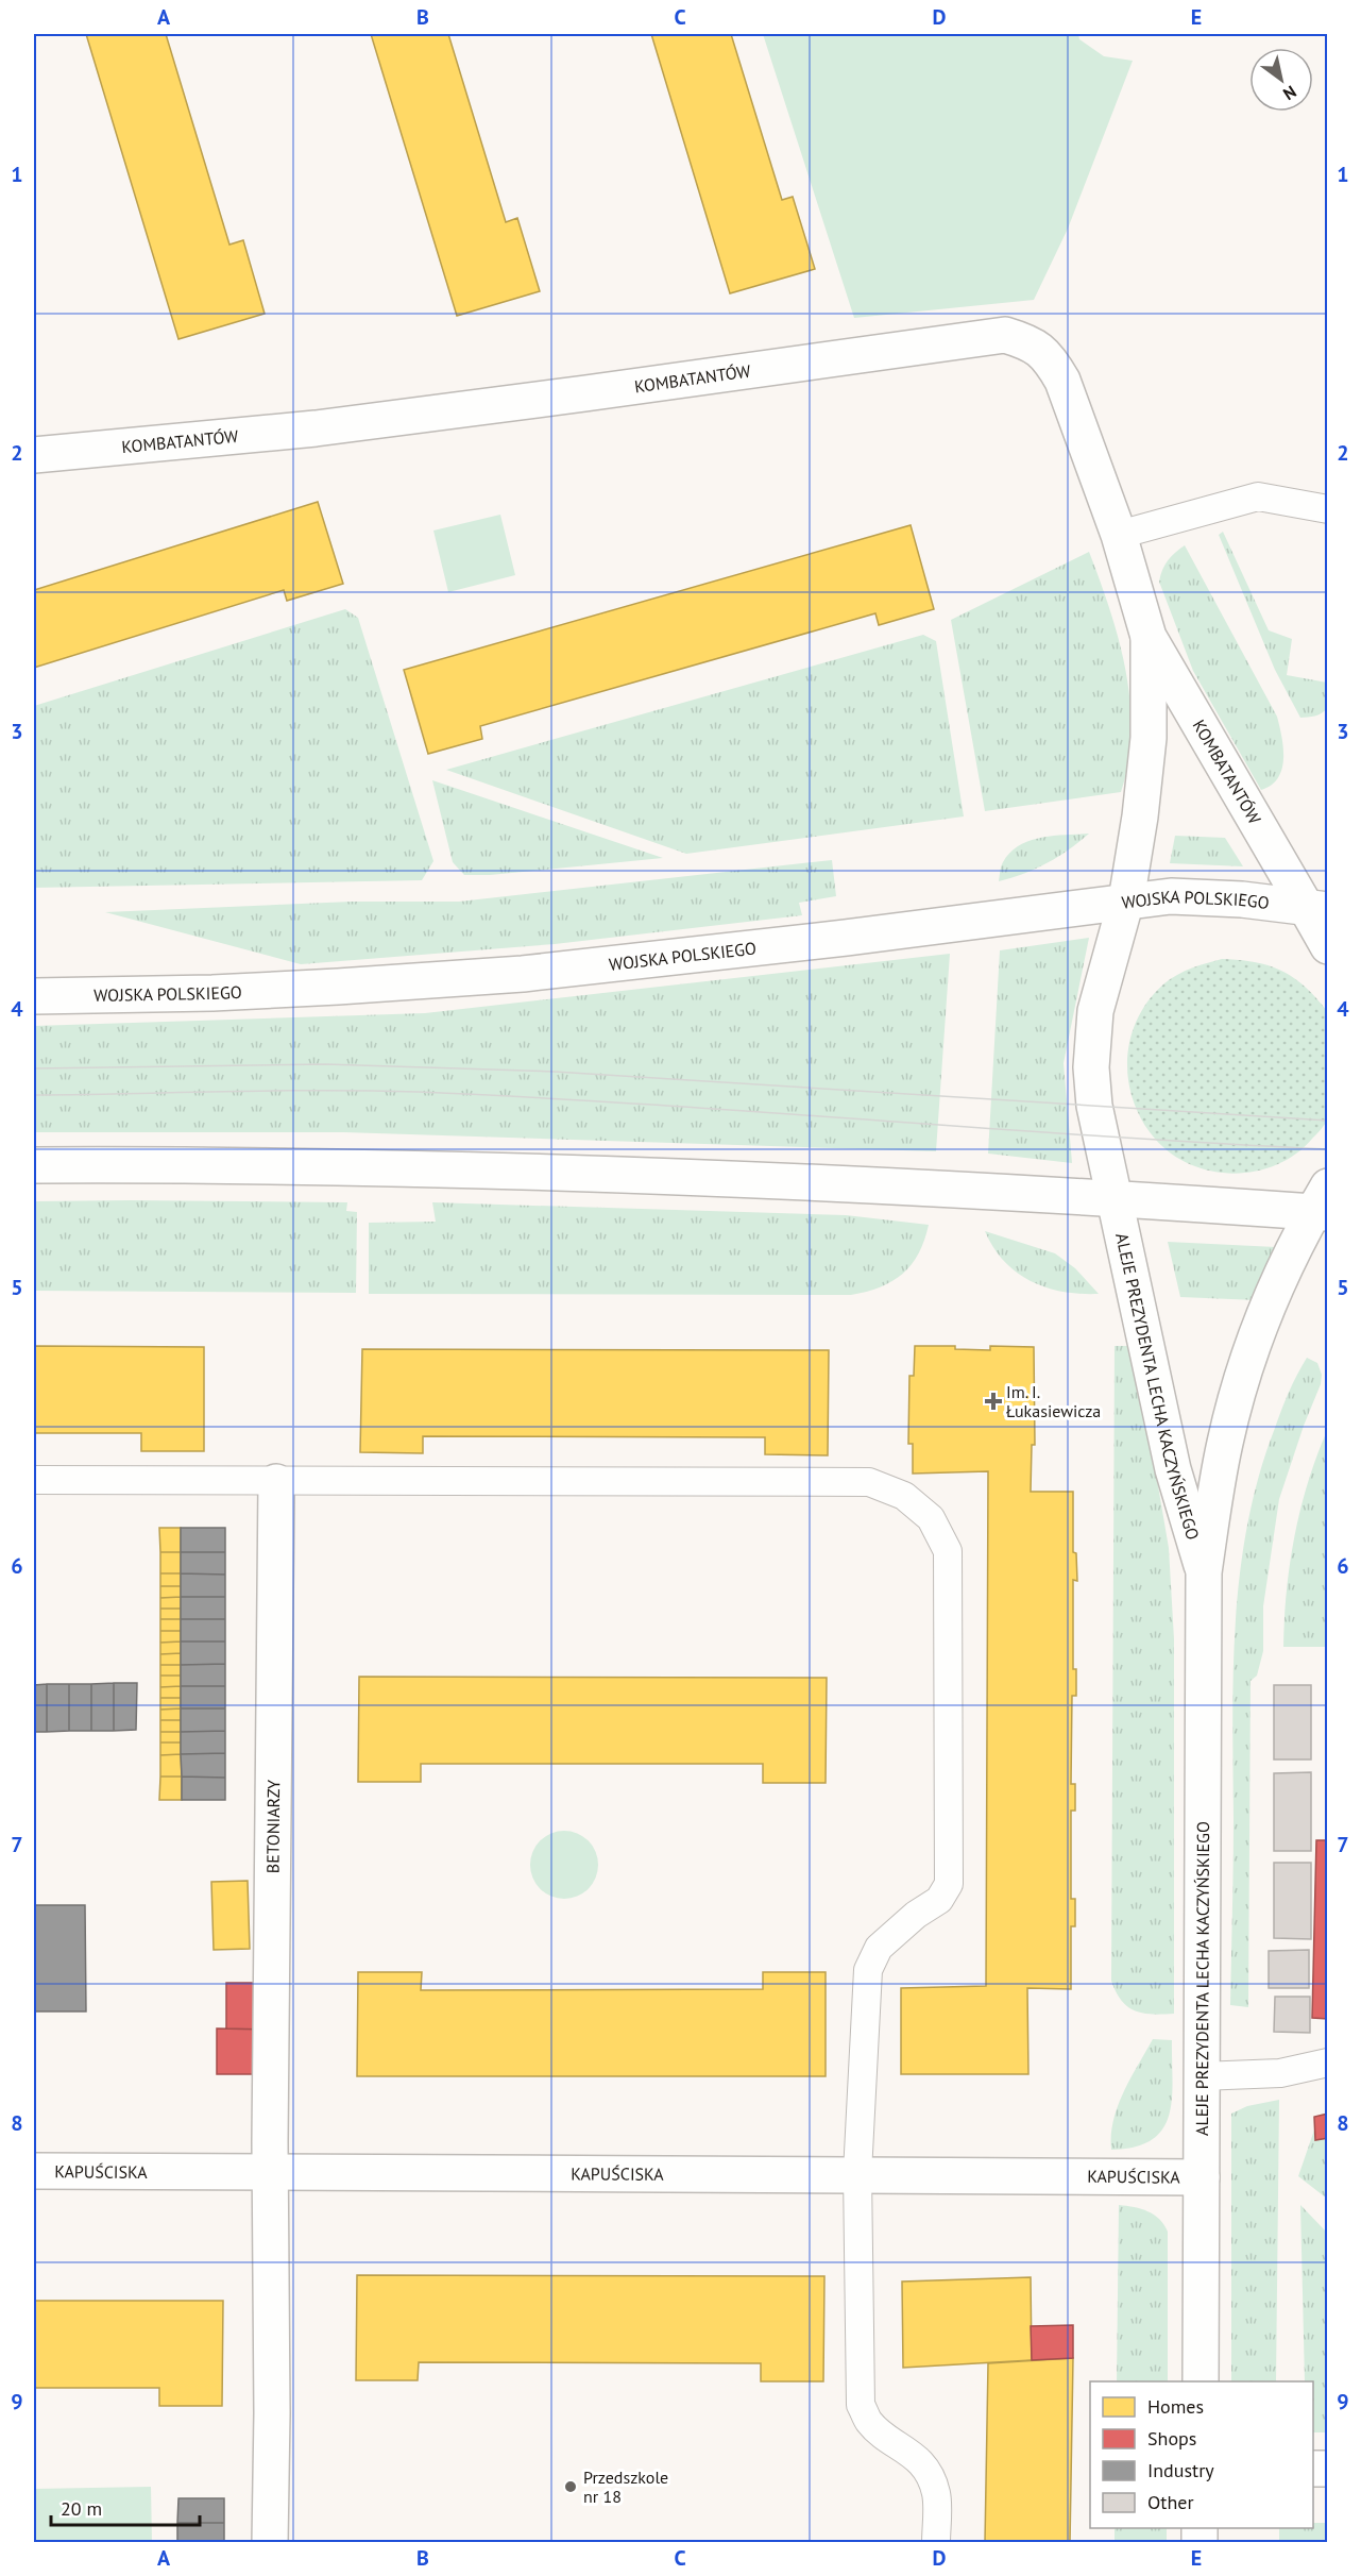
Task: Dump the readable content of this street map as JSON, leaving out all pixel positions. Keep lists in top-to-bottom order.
{
  "streets": {
    "street": [
      "KOMBATANTÓW",
      "WOJSKA POLSKIEGO",
      "ALEJE PREZYDENTA LECHA KACZYŃSKIEGO",
      "BETONIARZY",
      "KAPUŚCISKA"
    ]
  },
  "crossings": [
    ["KOMBATANTÓW", "WOJSKA POLSKIEGO"],
    ["KOMBATANTÓW", "ALEJE PREZYDENTA LECHA KACZYŃSKIEGO"],
    ["WOJSKA POLSKIEGO", "ALEJE PREZYDENTA LECHA KACZYŃSKIEGO"],
    ["ALEJE PREZYDENTA LECHA KACZYŃSKIEGO", "KAPUŚCISKA"],
    ["BETONIARZY", "KAPUŚCISKA"]
  ],
  "places": {
    "health": ["Im. I. Łukasiewicza"],
    "other": ["Przedszkole nr 18"]
  },
  "legend": [
    "Homes",
    "Shops",
    "Industry",
    "Other"
  ],
  "scale_bar": "20 m",
  "north": "bottom right",
  "grid": {
    "columns": [
      "A",
      "B",
      "C",
      "D",
      "E"
    ],
    "rows": [
      "1",
      "2",
      "3",
      "4",
      "5",
      "6",
      "7",
      "8",
      "9"
    ]
  }
}
